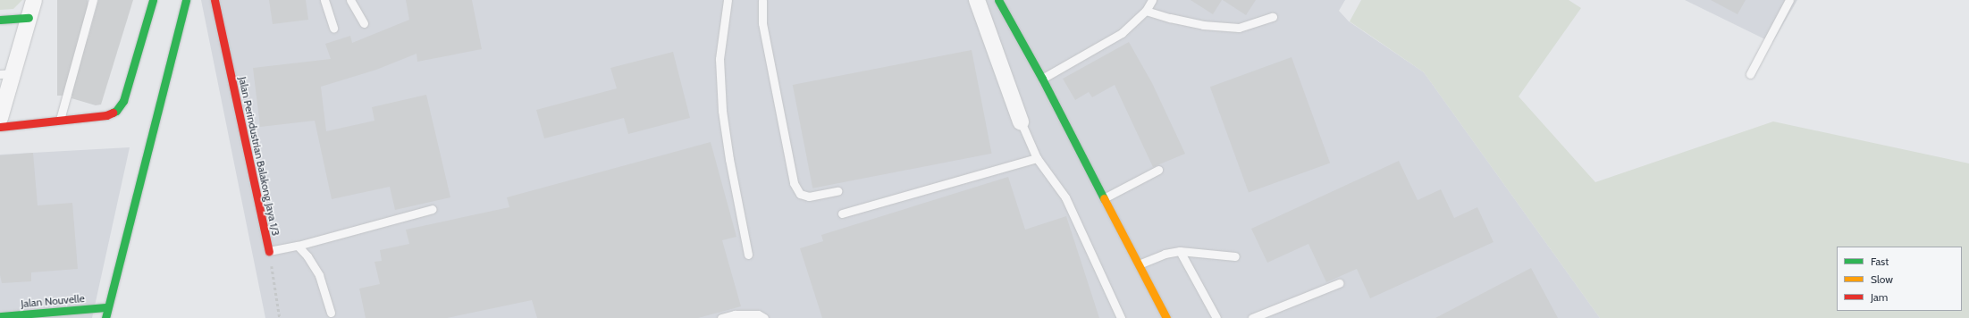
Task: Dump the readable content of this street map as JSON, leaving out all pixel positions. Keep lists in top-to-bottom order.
{
  "streets": {
    "street": ["Jalan Perindustrian Balakong Jaya 1/3", "Jalan Nouvelle"]
  },
  "legend": ["Fast", "Slow", "Jam"]
}
